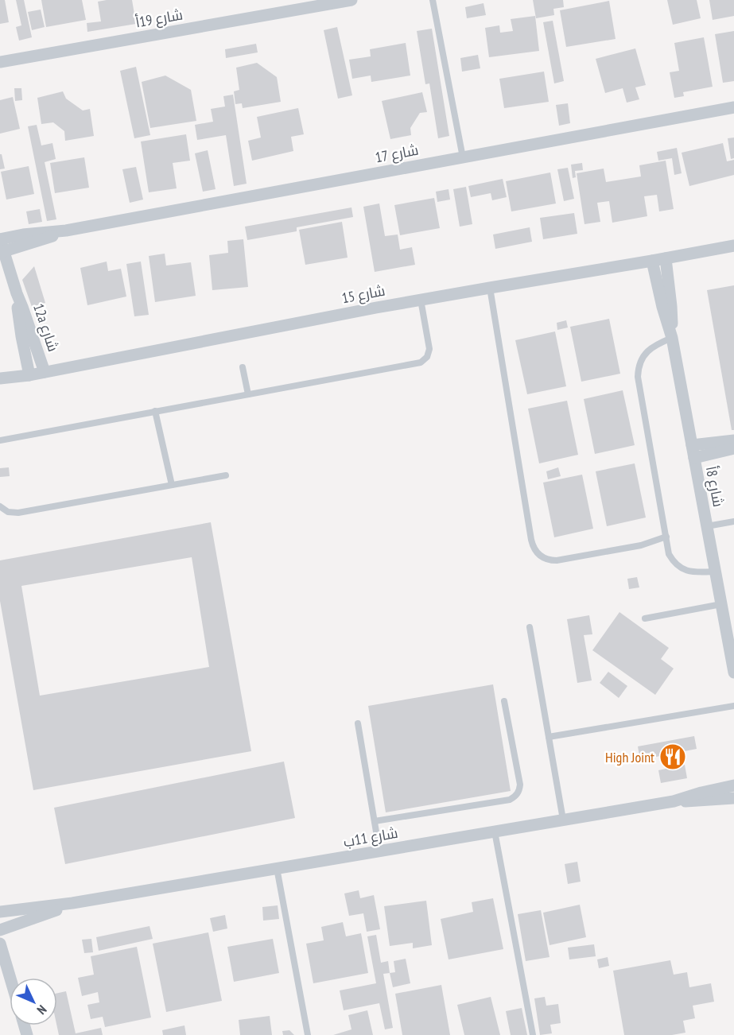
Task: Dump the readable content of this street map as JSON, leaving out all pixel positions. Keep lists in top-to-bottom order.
{
  "streets": {
    "street": [
      "شارع 19أ",
      "شارع 17",
      "شارع 15",
      "12a شارع",
      "شارع 8أ",
      "شارع 11ب"
    ]
  },
  "crossings": [
    ["شارع 17", "12a شارع"],
    ["شارع 15", "12a شارع"],
    ["شارع 15", "شارع 8أ"]
  ],
  "places": {
    "restaurant": ["High Joint"]
  },
  "north": "bottom right"
}
